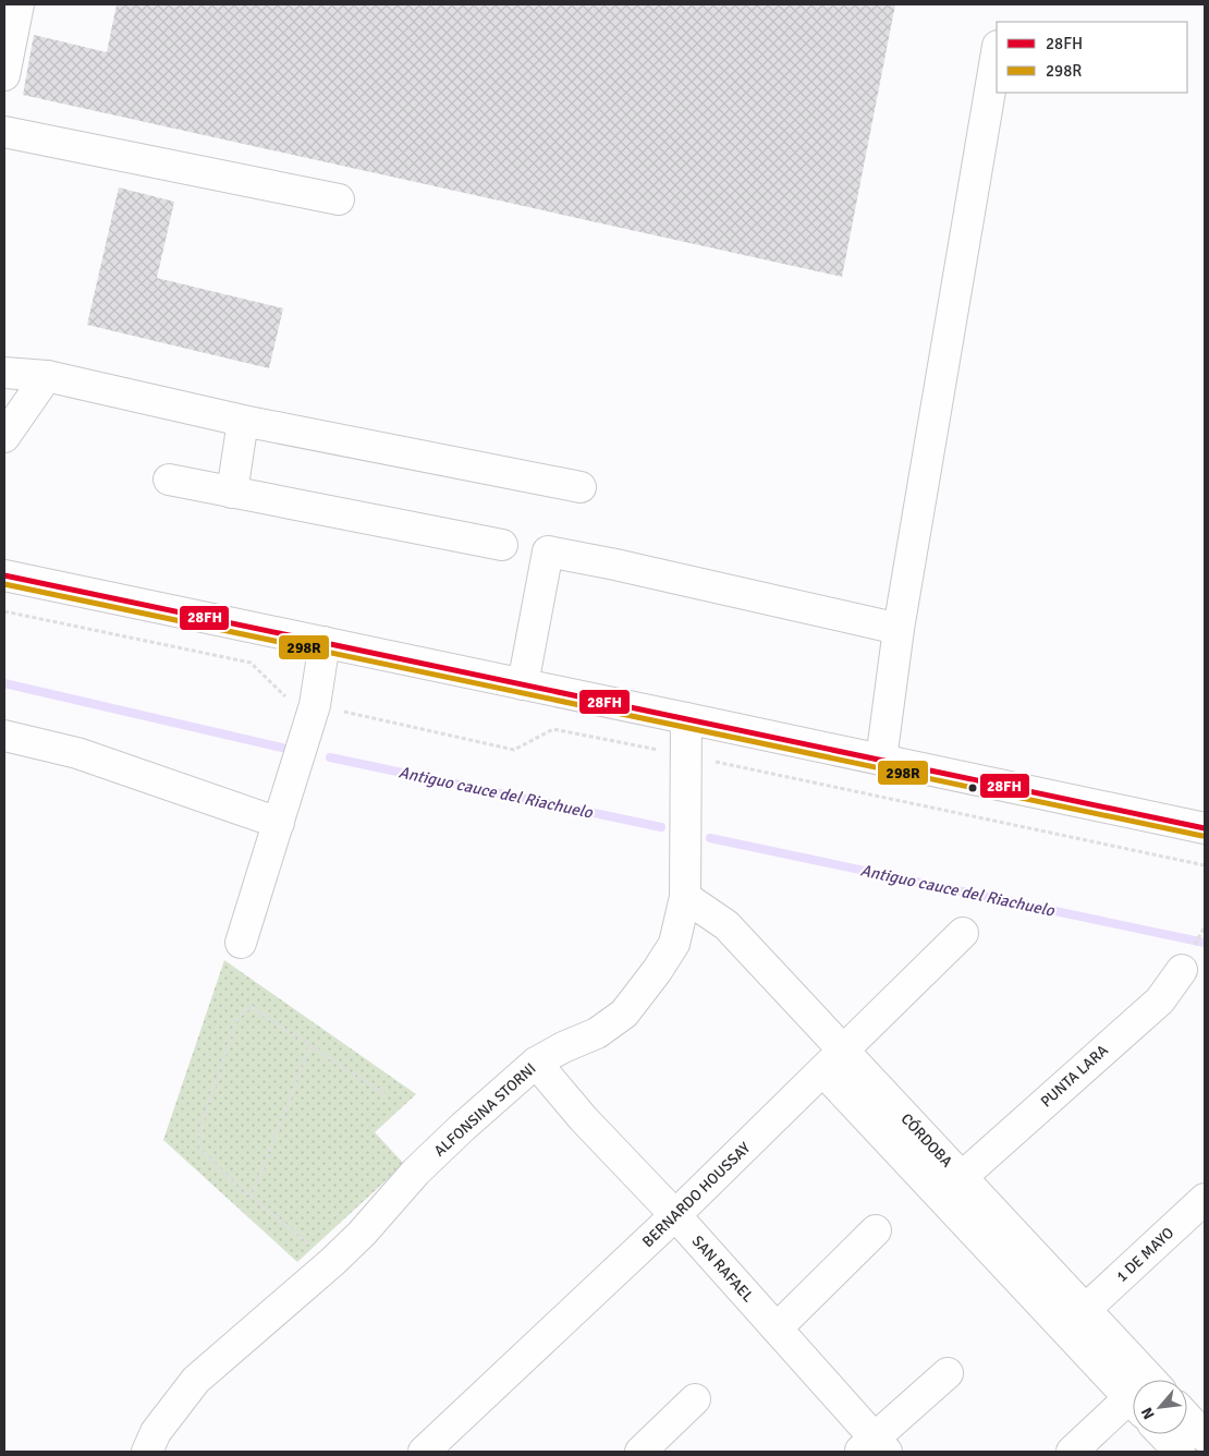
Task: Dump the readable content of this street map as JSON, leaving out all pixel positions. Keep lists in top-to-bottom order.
{
  "streets": {
    "street": [
      "PUNTA LARA",
      "ALFONSINA STORNI",
      "CÓRDOBA",
      "BERNARDO HOUSSAY",
      "1 DE MAYO",
      "SAN RAFAEL"
    ]
  },
  "crossings": [
    ["PUNTA LARA", "CÓRDOBA"],
    ["ALFONSINA STORNI", "CÓRDOBA"],
    ["ALFONSINA STORNI", "SAN RAFAEL"],
    ["CÓRDOBA", "BERNARDO HOUSSAY"],
    ["CÓRDOBA", "1 DE MAYO"],
    ["BERNARDO HOUSSAY", "SAN RAFAEL"]
  ],
  "water": ["Antiguo cauce del Riachuelo"],
  "lines": ["transit line 28FH", "transit line 298R"],
  "legend": ["28FH", "298R"],
  "north": "bottom left"
}
